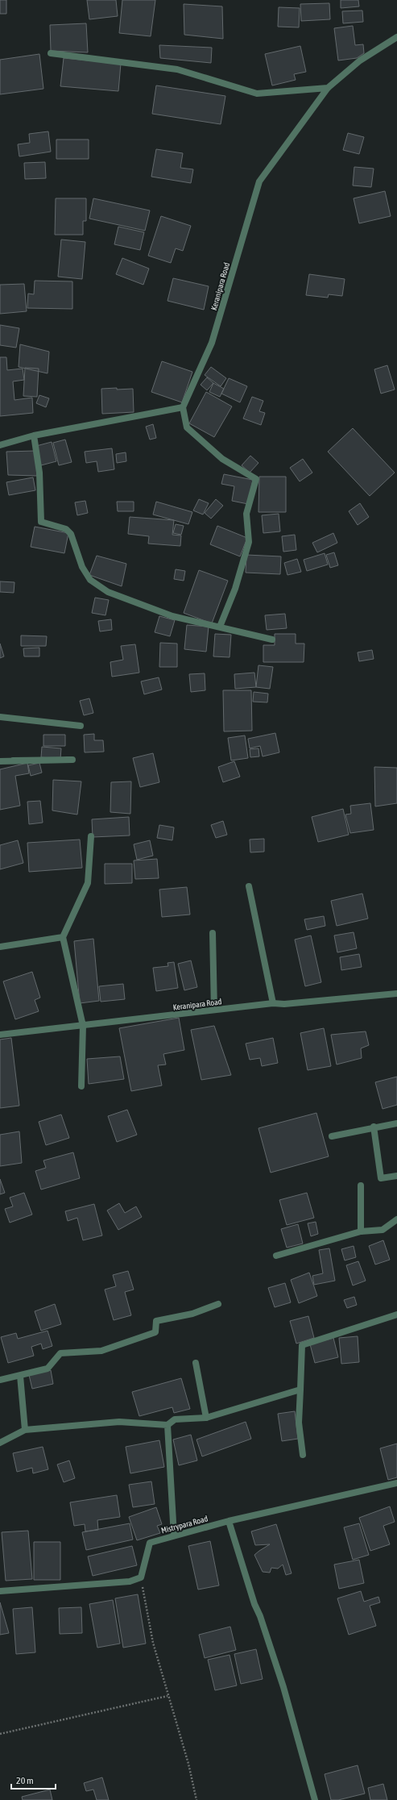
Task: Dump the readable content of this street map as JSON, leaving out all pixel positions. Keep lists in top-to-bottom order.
{
  "streets": {
    "street": ["Keranipara Road", "Mistrypara Road"]
  },
  "scale_bar": "20 m"
}
